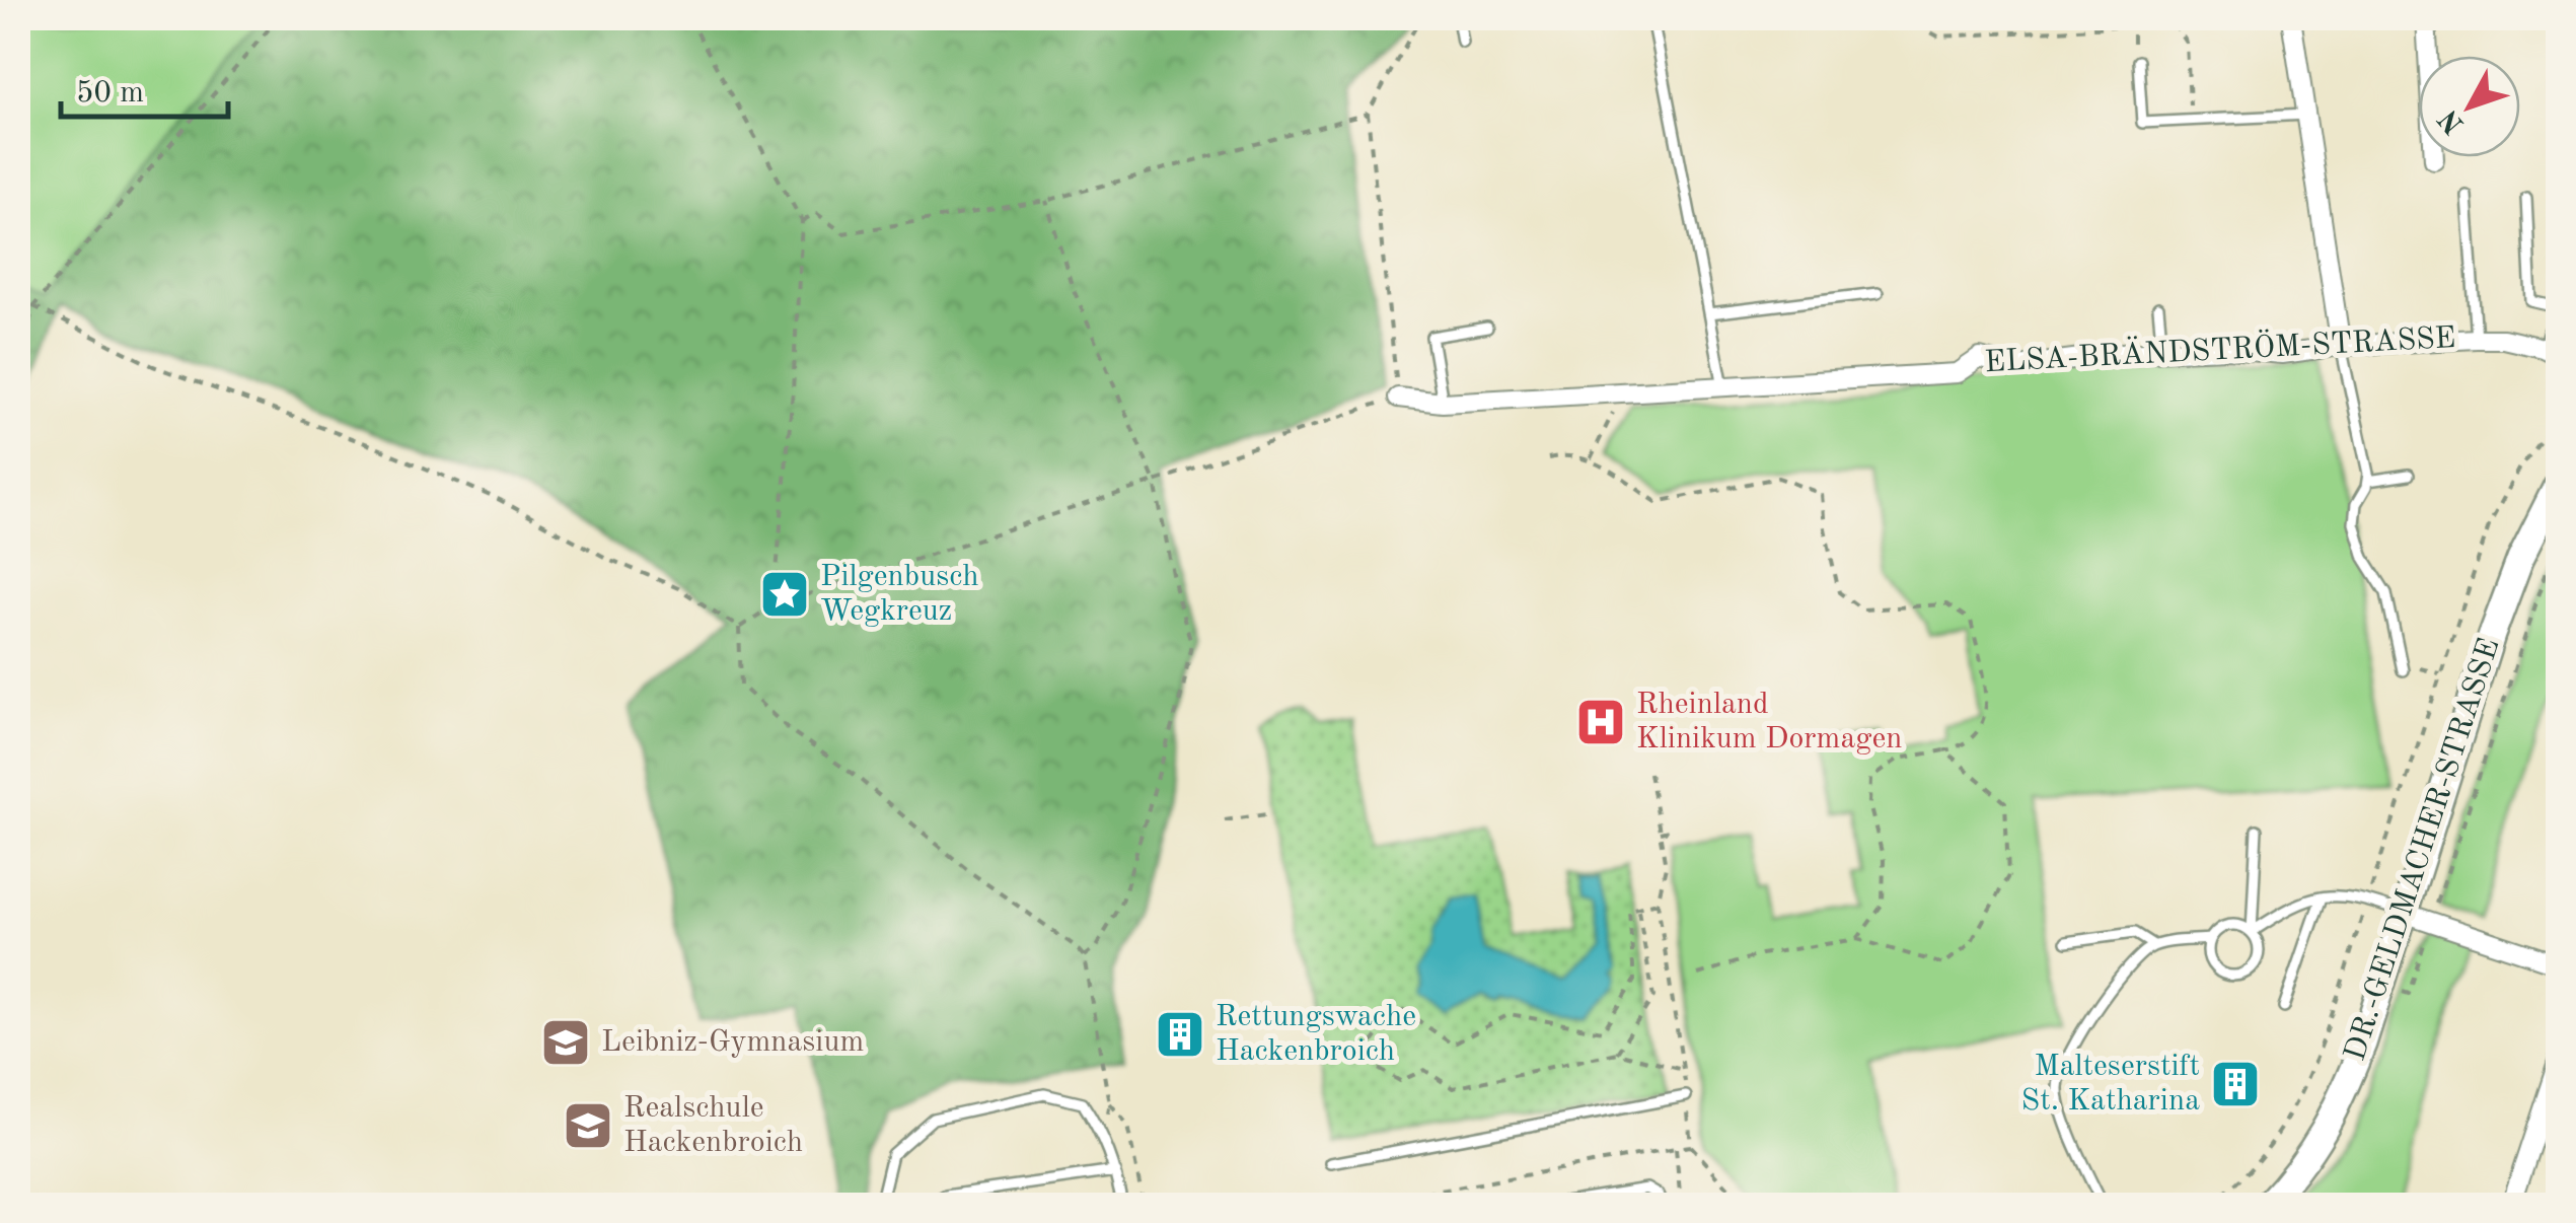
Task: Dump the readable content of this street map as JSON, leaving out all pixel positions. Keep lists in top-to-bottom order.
{
  "streets": {
    "street": ["ELSA-BRÄNDSTRÖM-STRASSE", "DR.-GELDMACHER-STRASSE"]
  },
  "places": {
    "place": ["Pilgenbusch Wegkreuz"],
    "hospital": ["Rheinland Klinikum Dormagen"],
    "building": ["Rettungswache Hackenbroich", "Malteserstift St. Katharina"],
    "school or university": ["Leibniz-Gymnasium", "Realschule Hackenbroich"]
  },
  "scale_bar": "50 m",
  "north": "bottom left"
}
